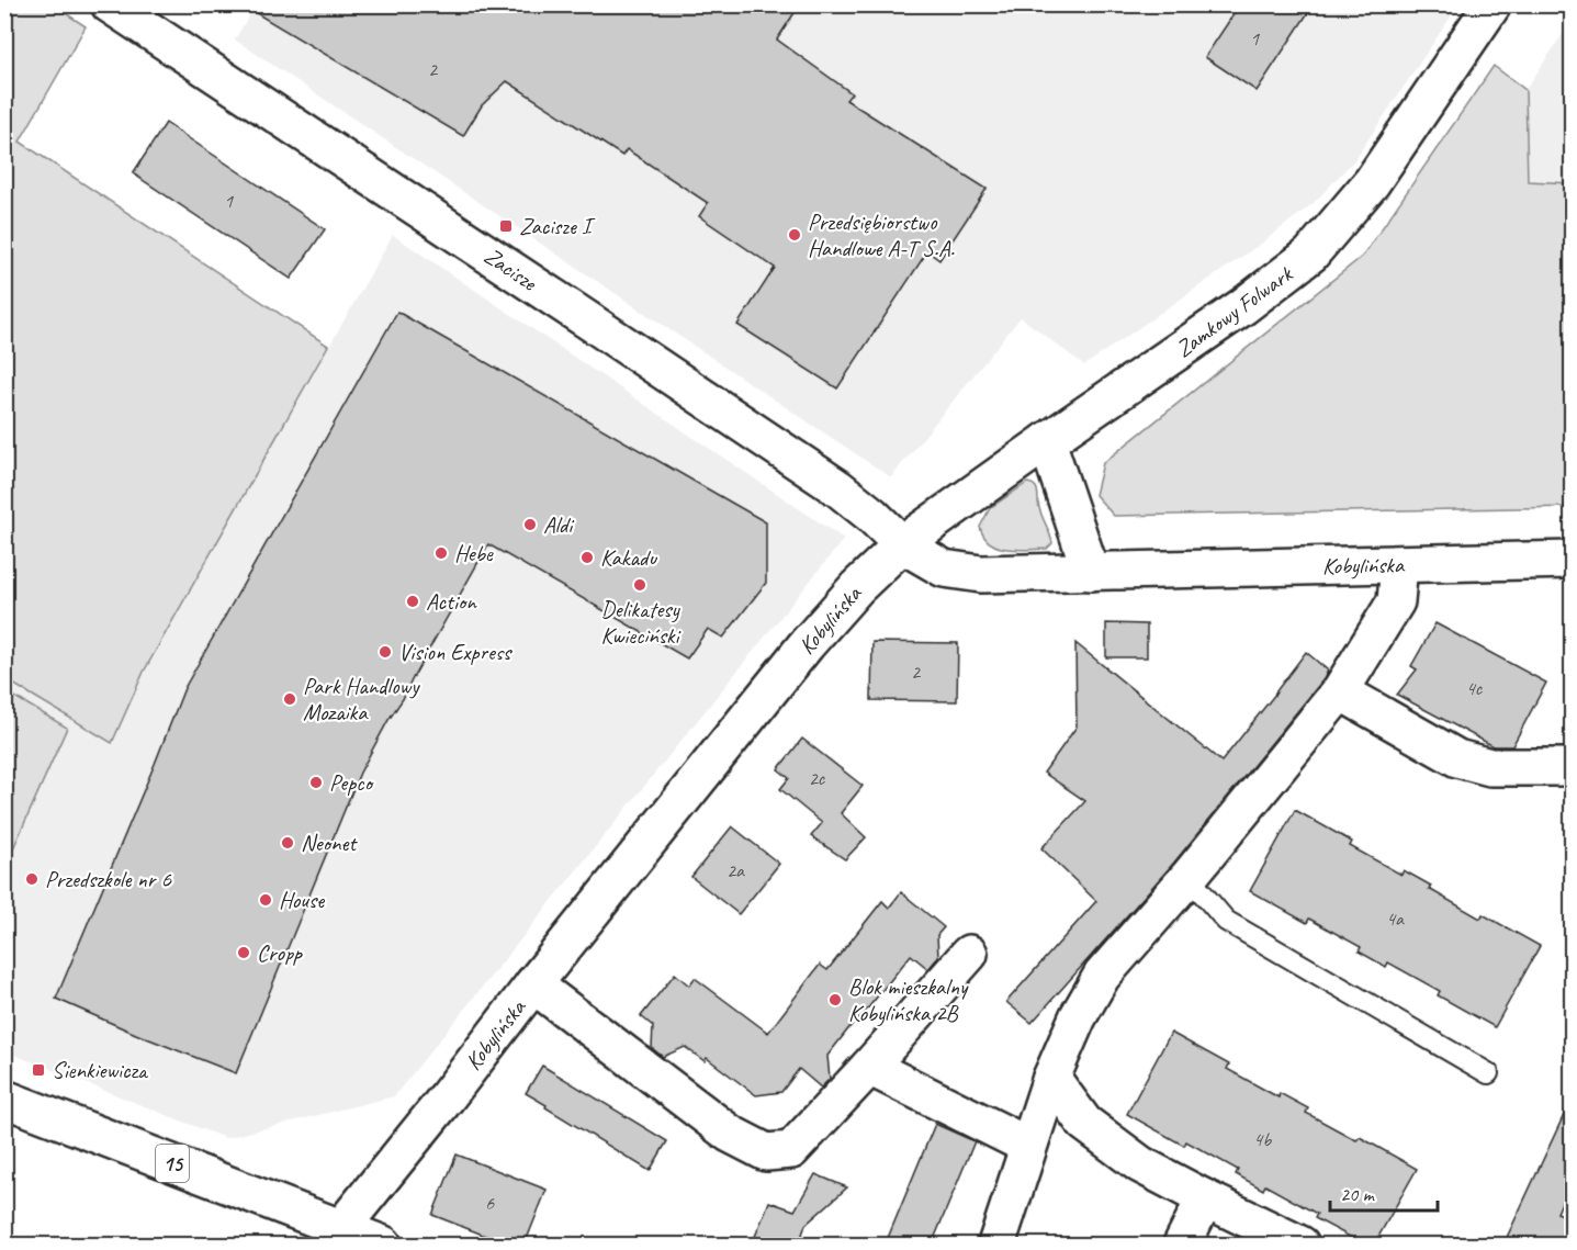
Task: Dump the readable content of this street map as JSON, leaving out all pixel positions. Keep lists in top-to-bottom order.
{
  "streets": {
    "street": [
      "Zacisze",
      "Zamkowy Folwark",
      "Kobylińska",
      "15"
    ]
  },
  "crossings": [
    ["Zacisze", "Zamkowy Folwark"],
    ["Zacisze", "Kobylińska"],
    ["Zamkowy Folwark", "Kobylińska"],
    ["Kobylińska", "15"]
  ],
  "places": {
    "transit": ["Zacisze I", "Sienkiewicza"],
    "other": [
      "Przedsiębiorstwo Handlowe A-T S.A.",
      "Aldi",
      "Hebe",
      "Kakadu",
      "Delikatesy Kwieciński",
      "Action",
      "Vision Express",
      "Park Handlowy Mozaika",
      "Pepco",
      "Neonet",
      "Przedszkole nr 6",
      "House",
      "Cropp",
      "Blok mieszkalny Kobylińska 2B"
    ]
  },
  "house_numbers": [
    "1",
    "2",
    "1",
    "2",
    "4c",
    "2c",
    "2a",
    "4a",
    "4b",
    "6"
  ],
  "scale_bar": "20 m"
}
